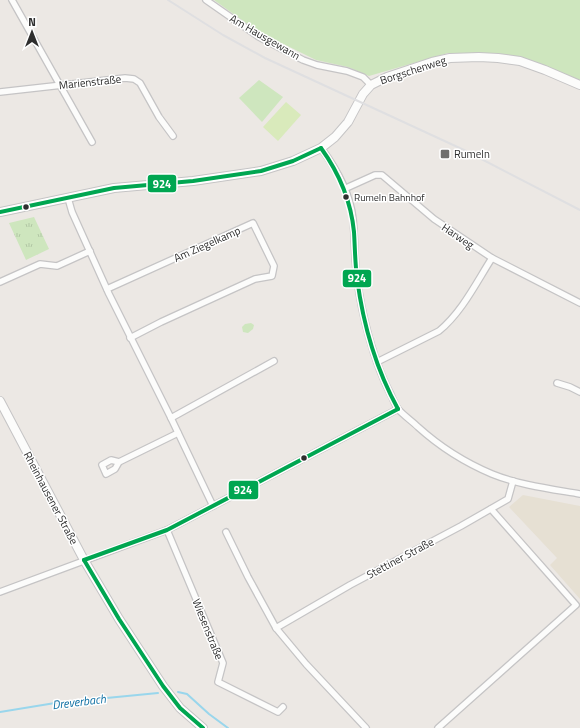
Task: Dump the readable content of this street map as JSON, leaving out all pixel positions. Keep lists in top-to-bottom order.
{
  "streets": {
    "main road": ["Borgschenweg", "Rheinhausener Straße"],
    "street": [
      "Am Hausgewann",
      "Marienstraße",
      "Harweg",
      "Am Ziegelkamp",
      "Stettiner Straße",
      "Wiesenstraße"
    ]
  },
  "crossings": [
    ["Am Hausgewann", "Borgschenweg"]
  ],
  "water": ["Dreverbach"],
  "places": {
    "transit": ["Rumeln"],
    "other": ["Rumeln Bahnhof"]
  },
  "lines": ["transit line 924"],
  "north": "top"
}
